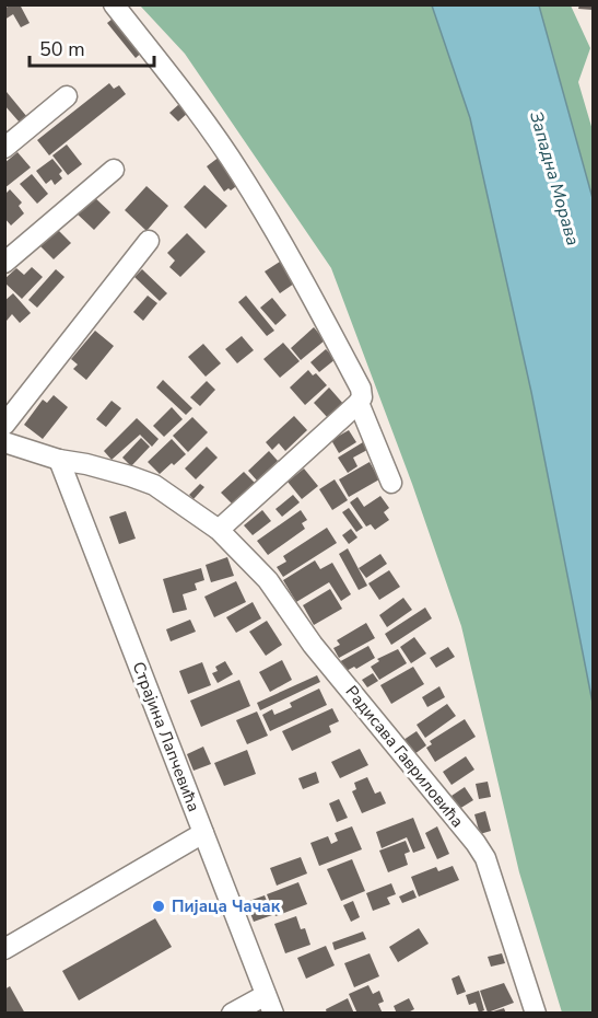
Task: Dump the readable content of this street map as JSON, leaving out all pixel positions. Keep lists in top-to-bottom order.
{
  "streets": {
    "street": ["Страјина Лапчевића", "Радисава Гавриловића"]
  },
  "crossings": [
    ["Страјина Лапчевића", "Радисава Гавриловића"]
  ],
  "water": ["Западна Морава"],
  "places": ["Пијаца Чачак"],
  "scale_bar": "50 m"
}
